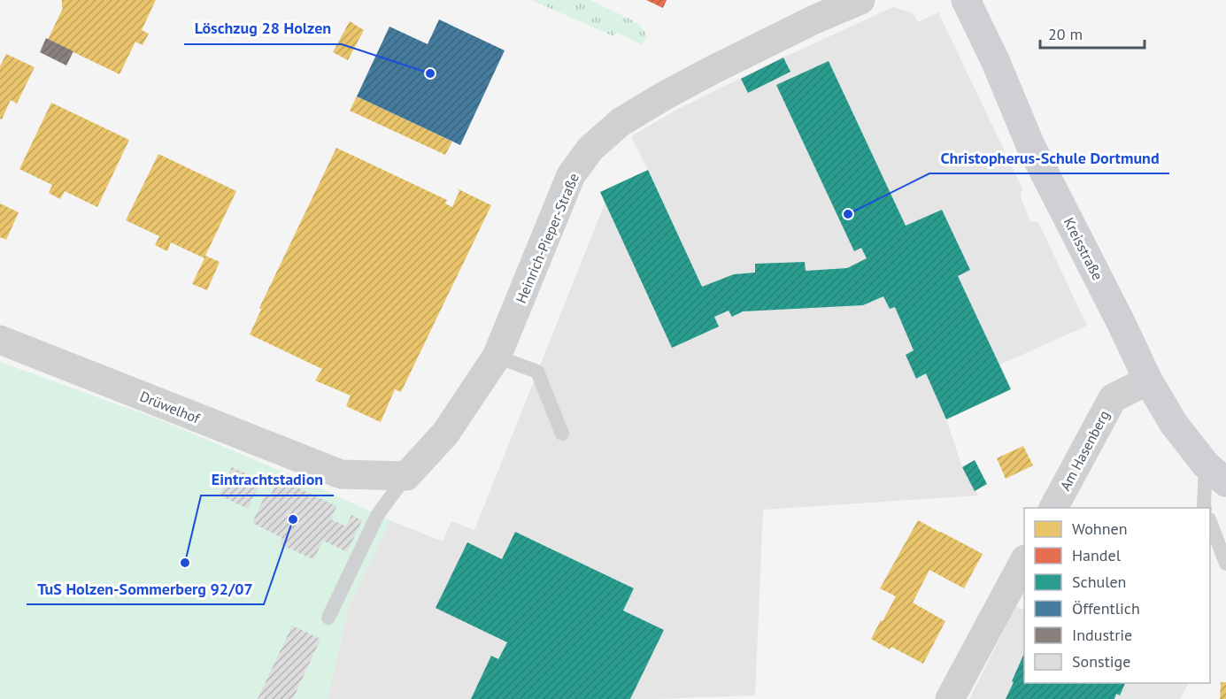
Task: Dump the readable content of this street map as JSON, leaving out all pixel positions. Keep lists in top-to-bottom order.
{
  "streets": {
    "main road": ["Kreisstraße"],
    "street": ["Heinrich-Pieper-Straße", "Drüwelhof", "Am Hasenberg"]
  },
  "crossings": [
    ["Heinrich-Pieper-Straße", "Drüwelhof"],
    ["Kreisstraße", "Am Hasenberg"]
  ],
  "places": [
    "Löschzug 28 Holzen",
    "Christopherus-Schule Dortmund",
    "TuS Holzen-Sommerberg 92/07",
    "Eintrachtstadion"
  ],
  "legend": [
    "Wohnen",
    "Handel",
    "Schulen",
    "Öffentlich",
    "Industrie",
    "Sonstige"
  ],
  "scale_bar": "20 m"
}
